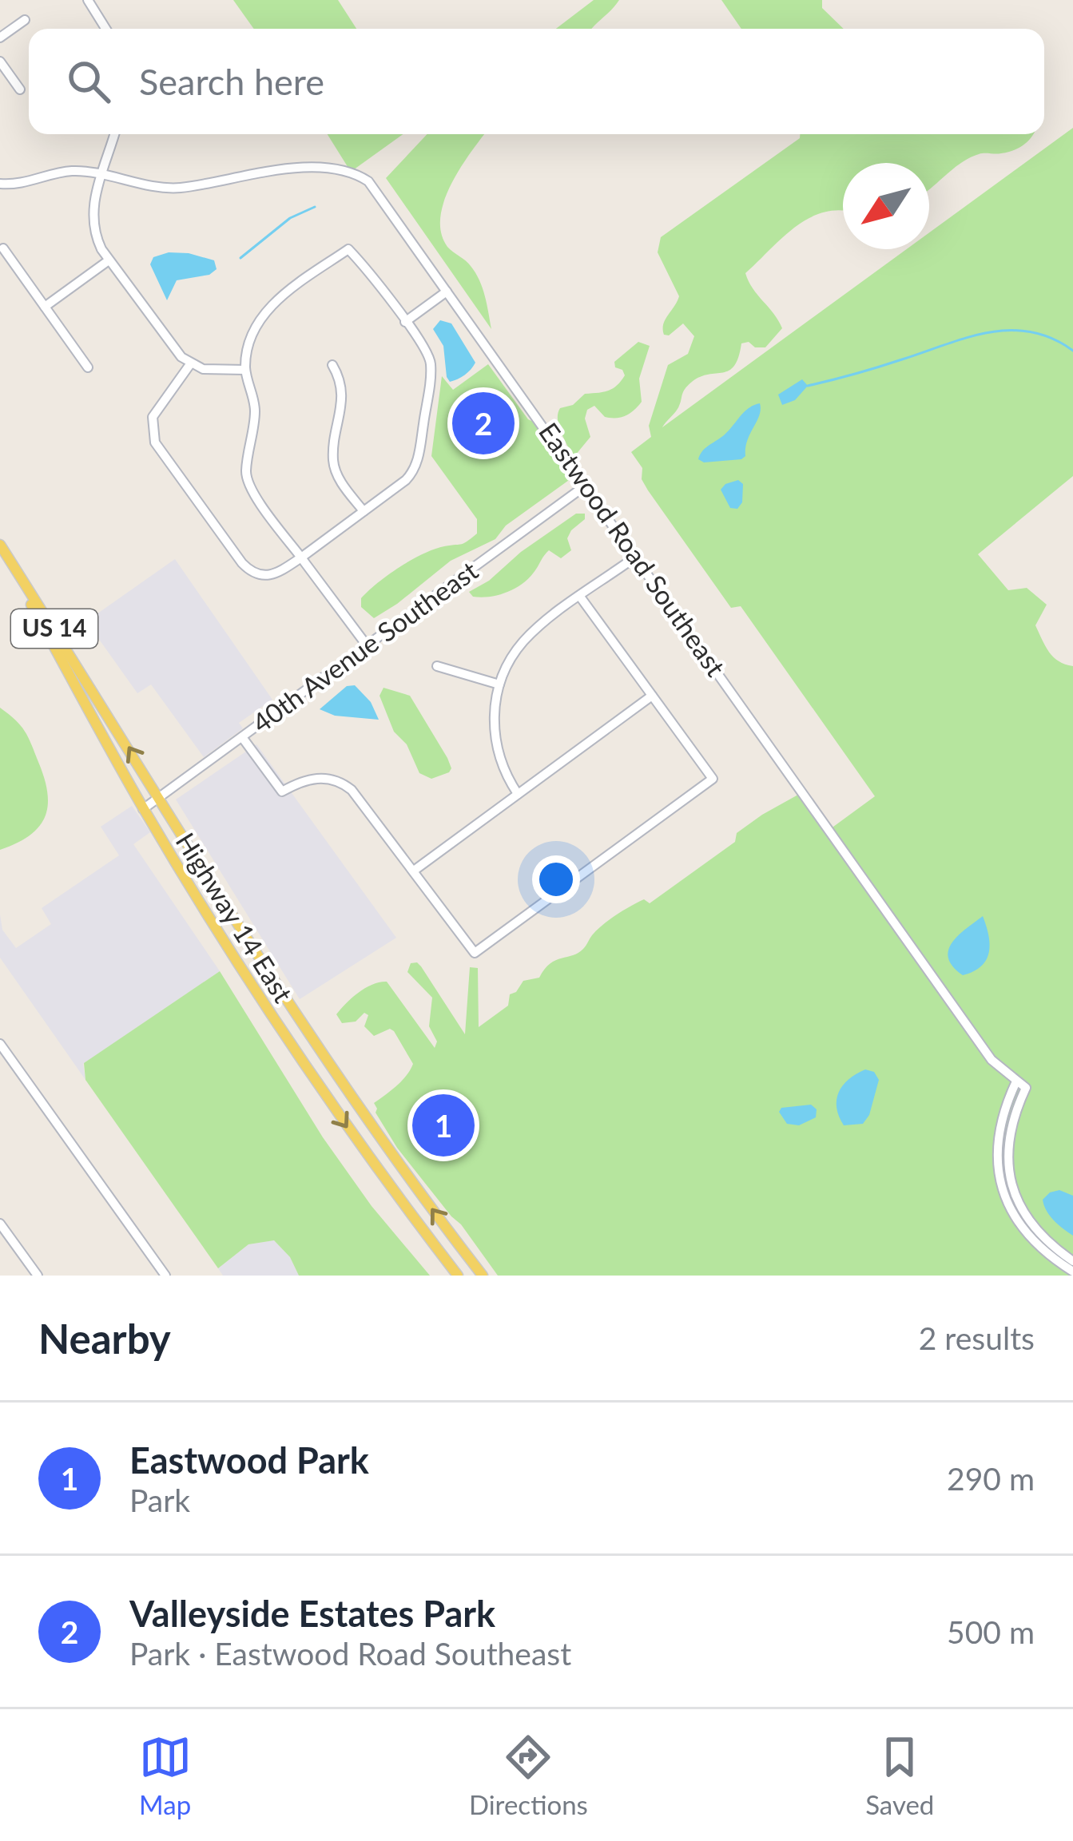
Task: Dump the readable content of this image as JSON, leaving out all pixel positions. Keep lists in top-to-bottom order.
{
  "streets": {
    "main road": ["US 14", "Highway 14 East"],
    "street": ["Eastwood Road Southeast", "40th Avenue Southeast"]
  },
  "crossings": [
    ["Eastwood Road Southeast", "40th Avenue Southeast"],
    ["40th Avenue Southeast", "Highway 14 East"]
  ],
  "north": "bottom left",
  "page": {
    "search": "Search here",
    "pins": ["2", "1"],
    "heading": ["Nearby", "2 results"],
    "list": [
      {
        "mark": "1",
        "name": "Eastwood Park",
        "note": "Park",
        "value": "290 m"
      },
      {
        "mark": "2",
        "name": "Valleyside Estates Park",
        "note": "Park · Eastwood Road Southeast",
        "value": "500 m"
      }
    ],
    "nav": ["Map", "Directions", "Saved"]
  }
}
